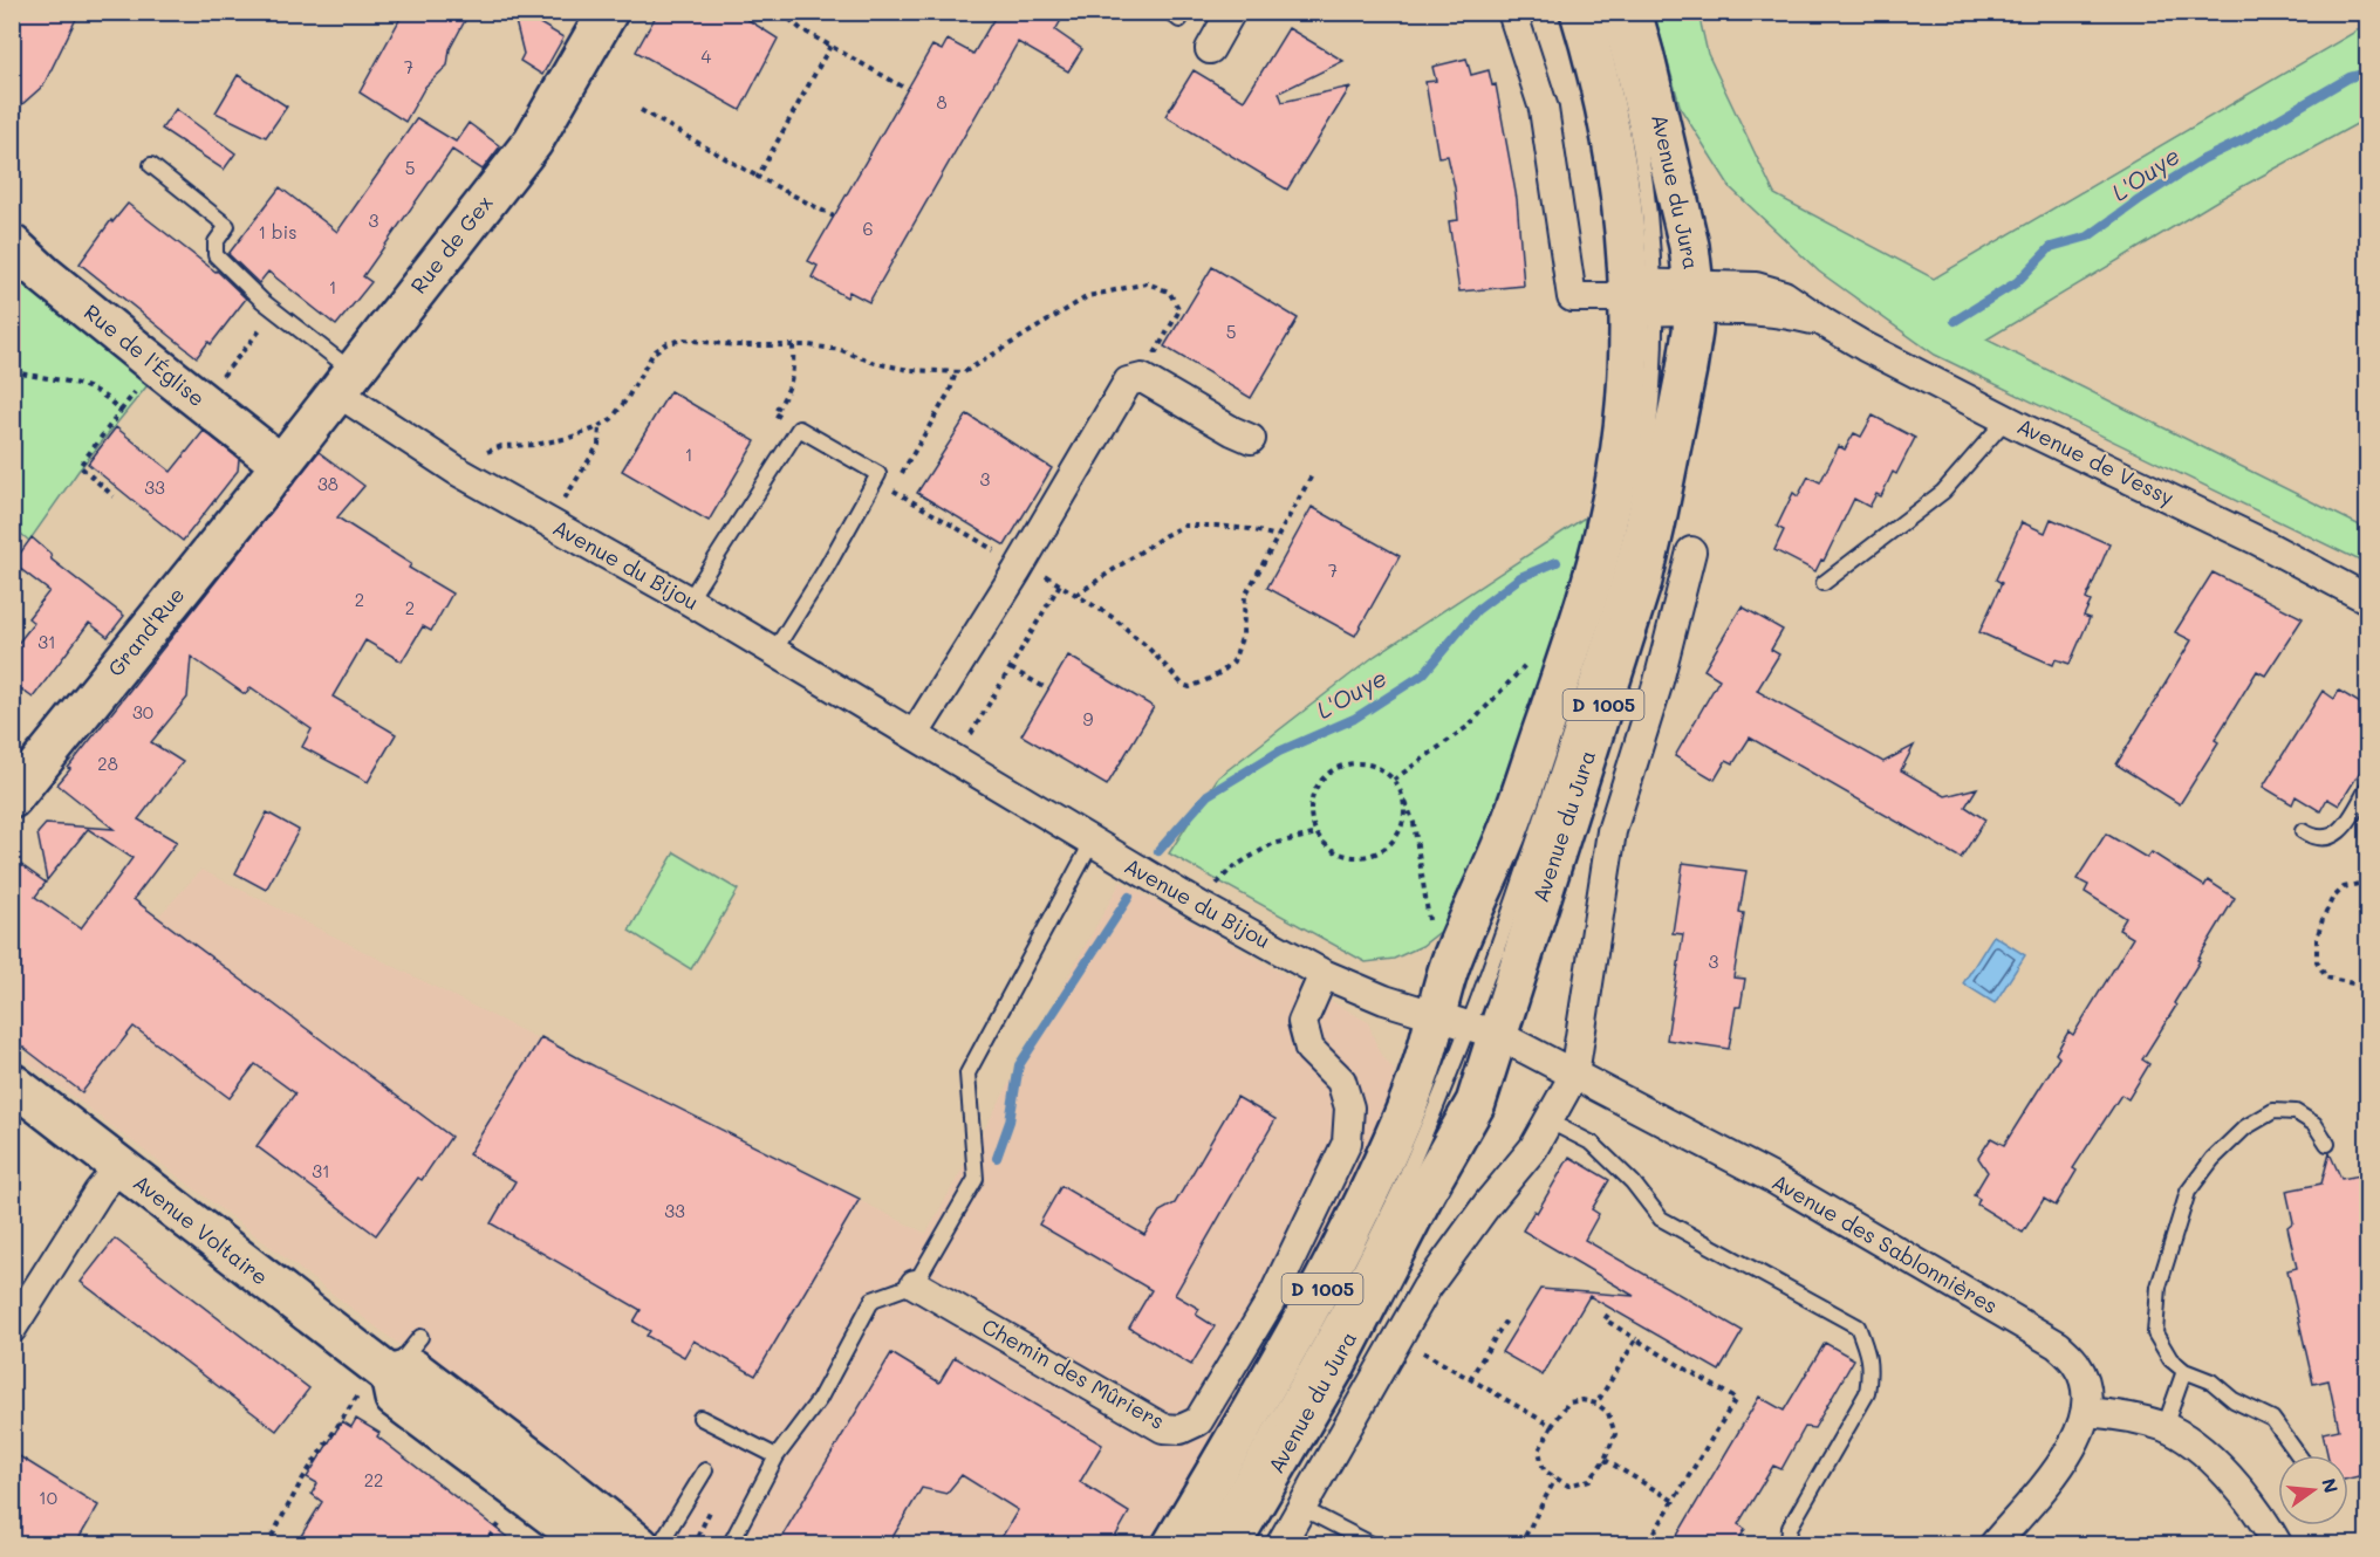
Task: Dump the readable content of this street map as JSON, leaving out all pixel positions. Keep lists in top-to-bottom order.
{
  "streets": {
    "main road": [
      "Avenue du Jura",
      "Rue de Gex",
      "Rue de l'Église",
      "Grand'Rue",
      "D 1005",
      "Avenue Voltaire"
    ],
    "street": [
      "Avenue de Vessy",
      "Avenue du Bijou",
      "Avenue des Sablonnières",
      "Chemin des Mûriers"
    ]
  },
  "crossings": [
    ["Avenue du Jura", "Avenue de Vessy"],
    ["Avenue du Jura", "Avenue du Bijou"],
    ["Avenue du Jura", "Avenue des Sablonnières"],
    ["Rue de Gex", "Rue de l'Église"],
    ["Rue de Gex", "Avenue du Bijou"],
    ["Rue de Gex", "Grand'Rue"],
    ["Rue de l'Église", "Grand'Rue"],
    ["Avenue du Bijou", "Avenue des Sablonnières"],
    ["Avenue du Bijou", "Chemin des Mûriers"]
  ],
  "water": ["L'Ouye"],
  "house_numbers": [
    "4",
    "7",
    "8",
    "5",
    "3",
    "6",
    "1 bis",
    "1",
    "5",
    "1",
    "3",
    "38",
    "33",
    "7",
    "2",
    "2",
    "31",
    "30",
    "9",
    "28",
    "3",
    "31",
    "33",
    "22",
    "10"
  ],
  "north": "right"
}
